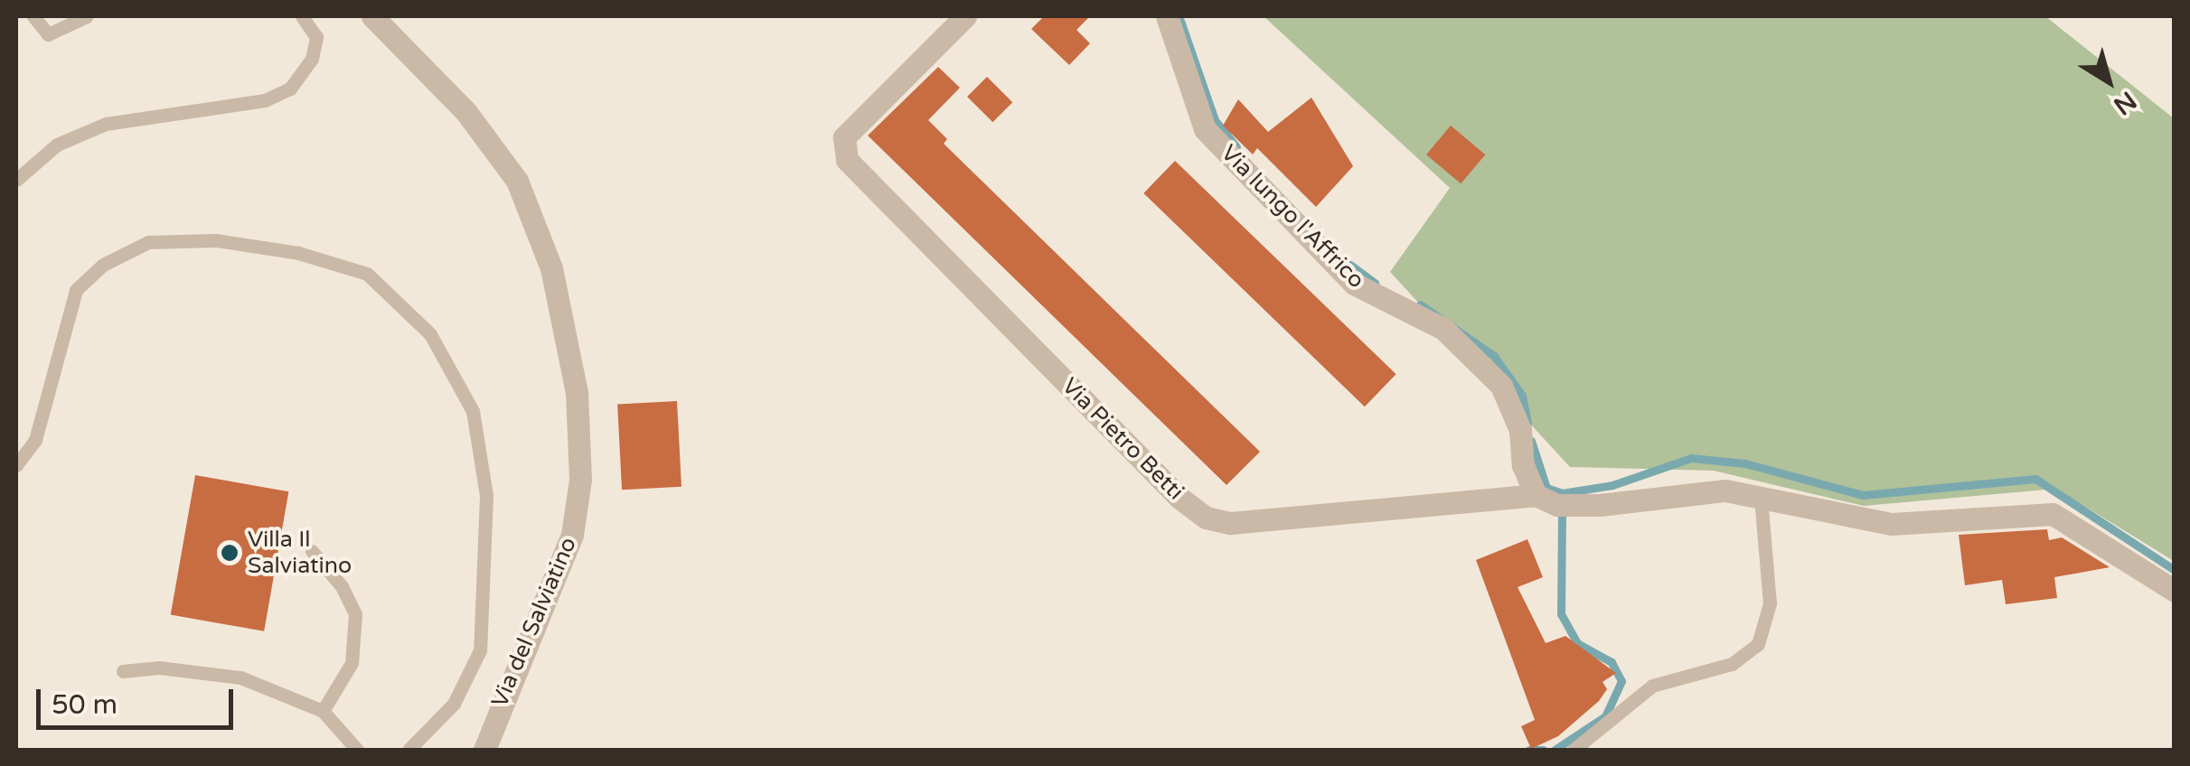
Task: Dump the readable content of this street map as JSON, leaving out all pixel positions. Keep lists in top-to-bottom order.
{
  "streets": {
    "street": ["Via lungo l'Affrico", "Via Pietro Betti", "Via del Salviatino"]
  },
  "crossings": [
    ["Via lungo l'Affrico", "Via Pietro Betti"]
  ],
  "places": ["Villa Il Salviatino"],
  "scale_bar": "50 m",
  "north": "bottom right"
}
